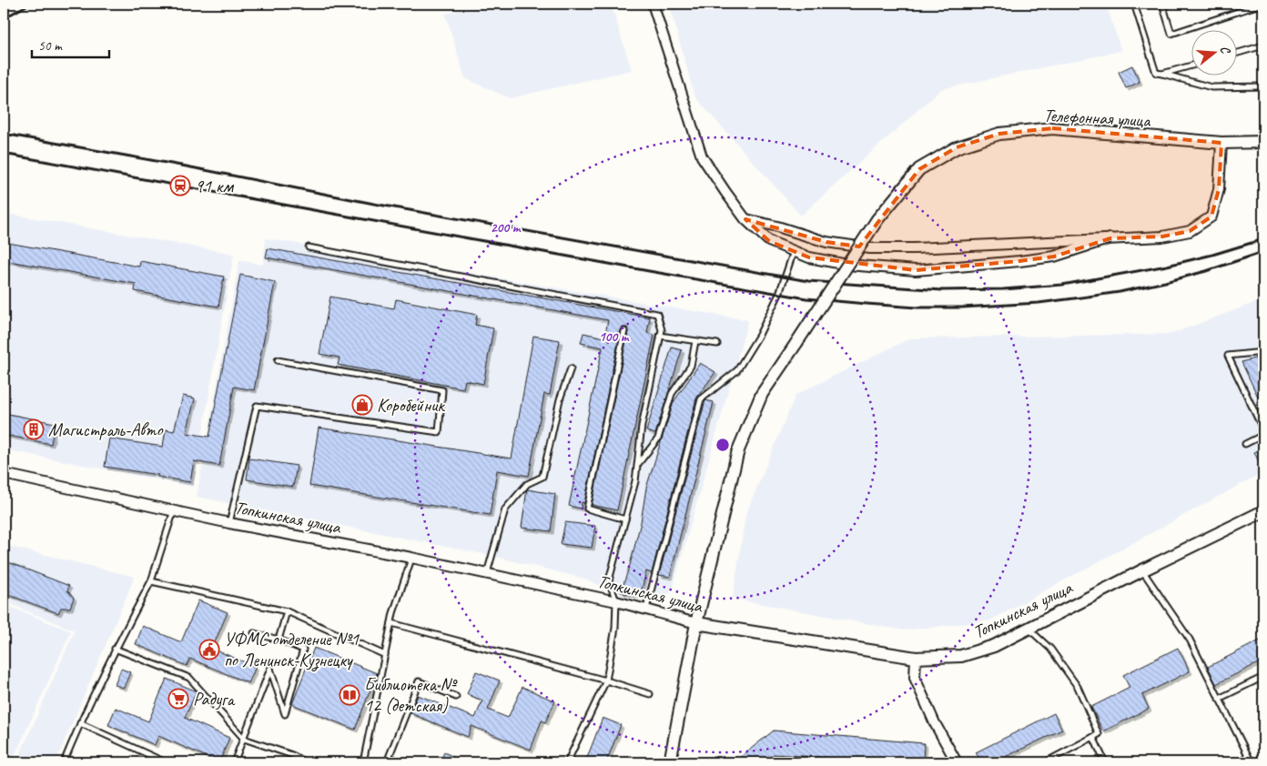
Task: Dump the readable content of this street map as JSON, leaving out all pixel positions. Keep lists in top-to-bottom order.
{
  "streets": {
    "street": ["Телефонная улица", "Топкинская улица"]
  },
  "crossings": [
    ["Телефонная улица", "Топкинская улица"]
  ],
  "places": {
    "station": ["91 км"],
    "shop": ["Коробейник"],
    "building": ["Магистраль-Авто"],
    "public building": ["УФМС отделение №1 по Ленинск-Кузнецку"],
    "library": ["Библиотека № 12 (детская)"],
    "supermarket": ["Радуга"]
  },
  "scale_bar": "50 m",
  "north": "right",
  "rings": ["200 m", "100 m"]
}
